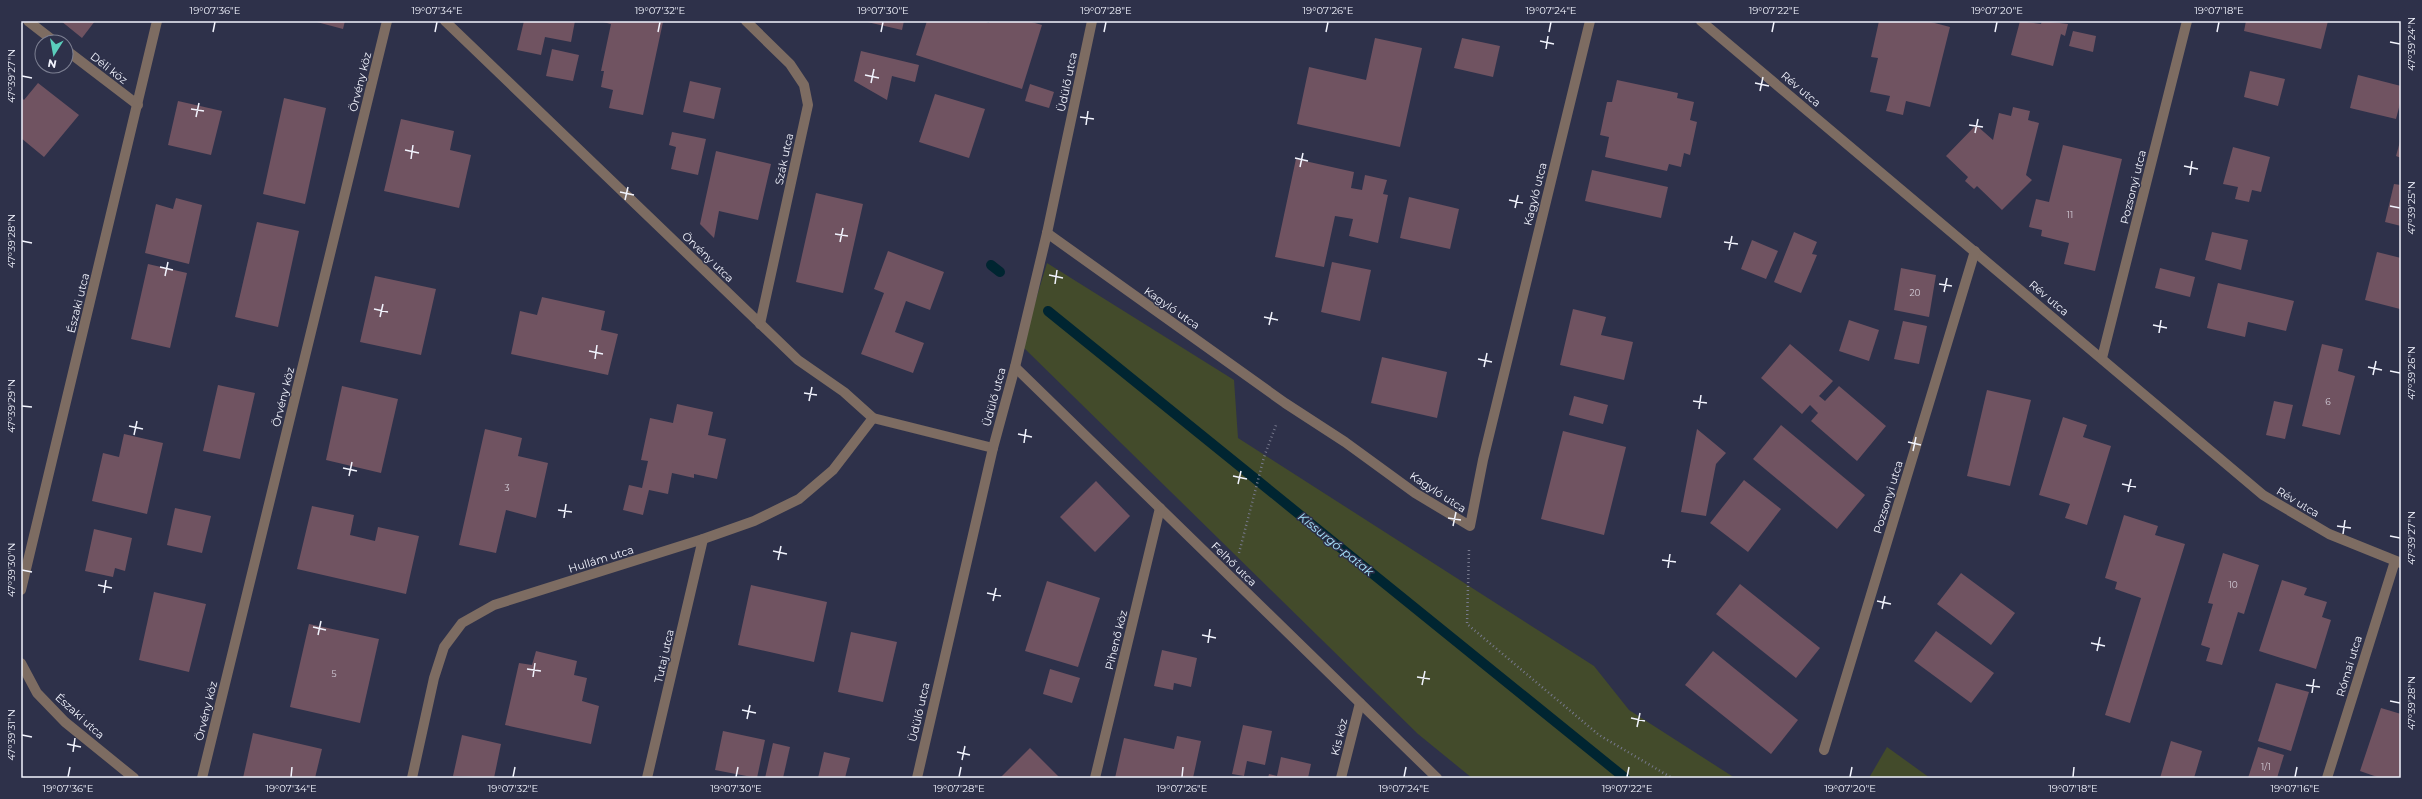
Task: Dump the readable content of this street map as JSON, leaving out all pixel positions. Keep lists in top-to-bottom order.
{
  "streets": {
    "street": [
      "Déli köz",
      "Örvény köz",
      "Üdülő utca",
      "Rév utca",
      "Szák utca",
      "Pozsonyi utca",
      "Kagyló utca",
      "Örvény utca",
      "Északi utca",
      "Hullám utca",
      "Felhő utca",
      "Pihenő köz",
      "Tutaj utca",
      "Római utca",
      "Kis köz"
    ]
  },
  "crossings": [
    ["Déli köz", "Északi utca"],
    ["Üdülő utca", "Kagyló utca"],
    ["Üdülő utca", "Örvény utca"],
    ["Üdülő utca", "Felhő utca"],
    ["Rév utca", "Pozsonyi utca"],
    ["Rév utca", "Római utca"],
    ["Szák utca", "Örvény utca"],
    ["Örvény utca", "Hullám utca"],
    ["Hullám utca", "Tutaj utca"],
    ["Felhő utca", "Pihenő köz"],
    ["Felhő utca", "Kis köz"]
  ],
  "water": ["Kissurgó-patak"],
  "house_numbers": [
    "11",
    "20",
    "6",
    "3",
    "10",
    "5",
    "1/1"
  ],
  "north": "bottom",
  "coordinates": [
    "19°07'36\"E",
    "19°07'34\"E",
    "19°07'32\"E",
    "19°07'30\"E",
    "19°07'28\"E",
    "19°07'26\"E",
    "19°07'24\"E",
    "19°07'22\"E",
    "19°07'20\"E",
    "19°07'18\"E",
    "47°39'24\"N",
    "47°39'27\"N",
    "47°39'25\"N",
    "47°39'28\"N",
    "47°39'26\"N",
    "47°39'29\"N",
    "47°39'30\"N",
    "47°39'31\"N",
    "19°07'16\"E"
  ]
}
